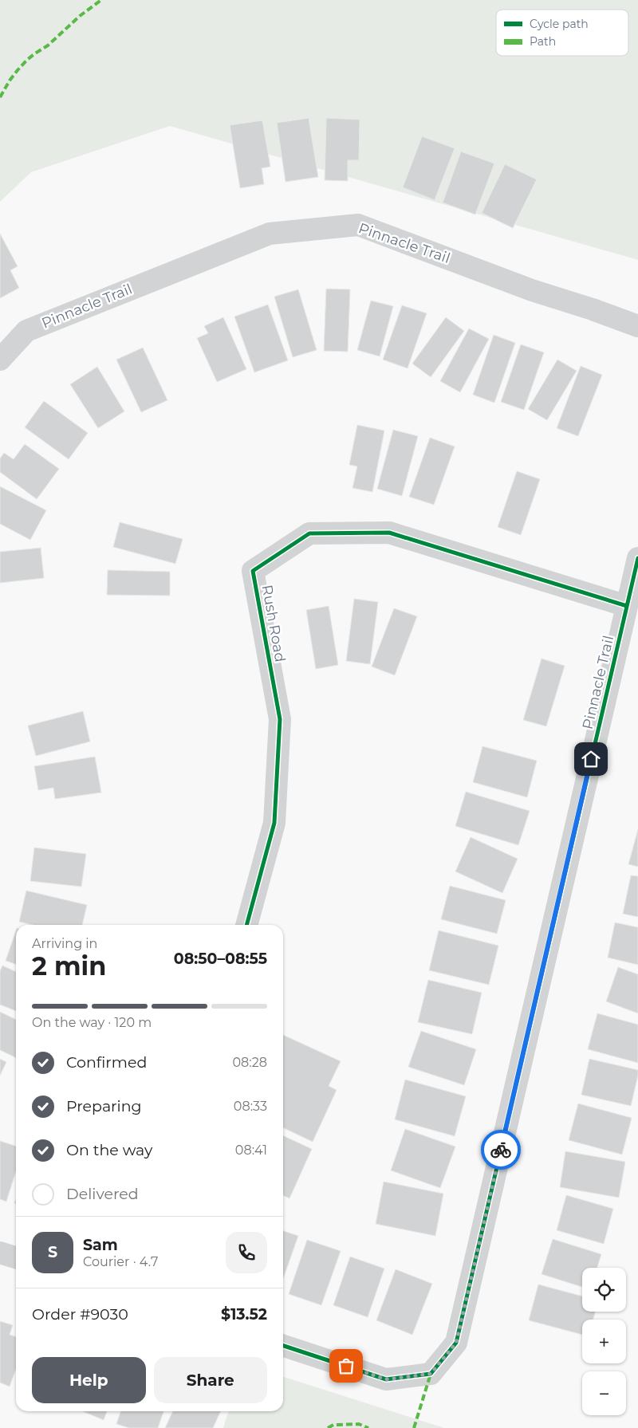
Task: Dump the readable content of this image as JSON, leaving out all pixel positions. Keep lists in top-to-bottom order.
{
  "streets": {
    "street": ["Pinnacle Trail", "Rush Road"]
  },
  "crossings": [
    ["Pinnacle Trail", "Rush Road"]
  ],
  "legend": ["Cycle path", "Path"],
  "page": {
    "heading": ["2 min", "Arriving in", "08:50–08:55"],
    "panel": [
      "Sam",
      "Courier · 4.7",
      "Order #9030",
      "$13.52"
    ],
    "bar": "On the way · 120 m",
    "list": [
      ["Confirmed", "08:28"],
      ["Preparing", "08:33"],
      ["On the way", "08:41"],
      "Delivered"
    ],
    "round": "S",
    "map_buttons": ["+", "−"],
    "buttons": ["Help", "Share"]
  }
}
